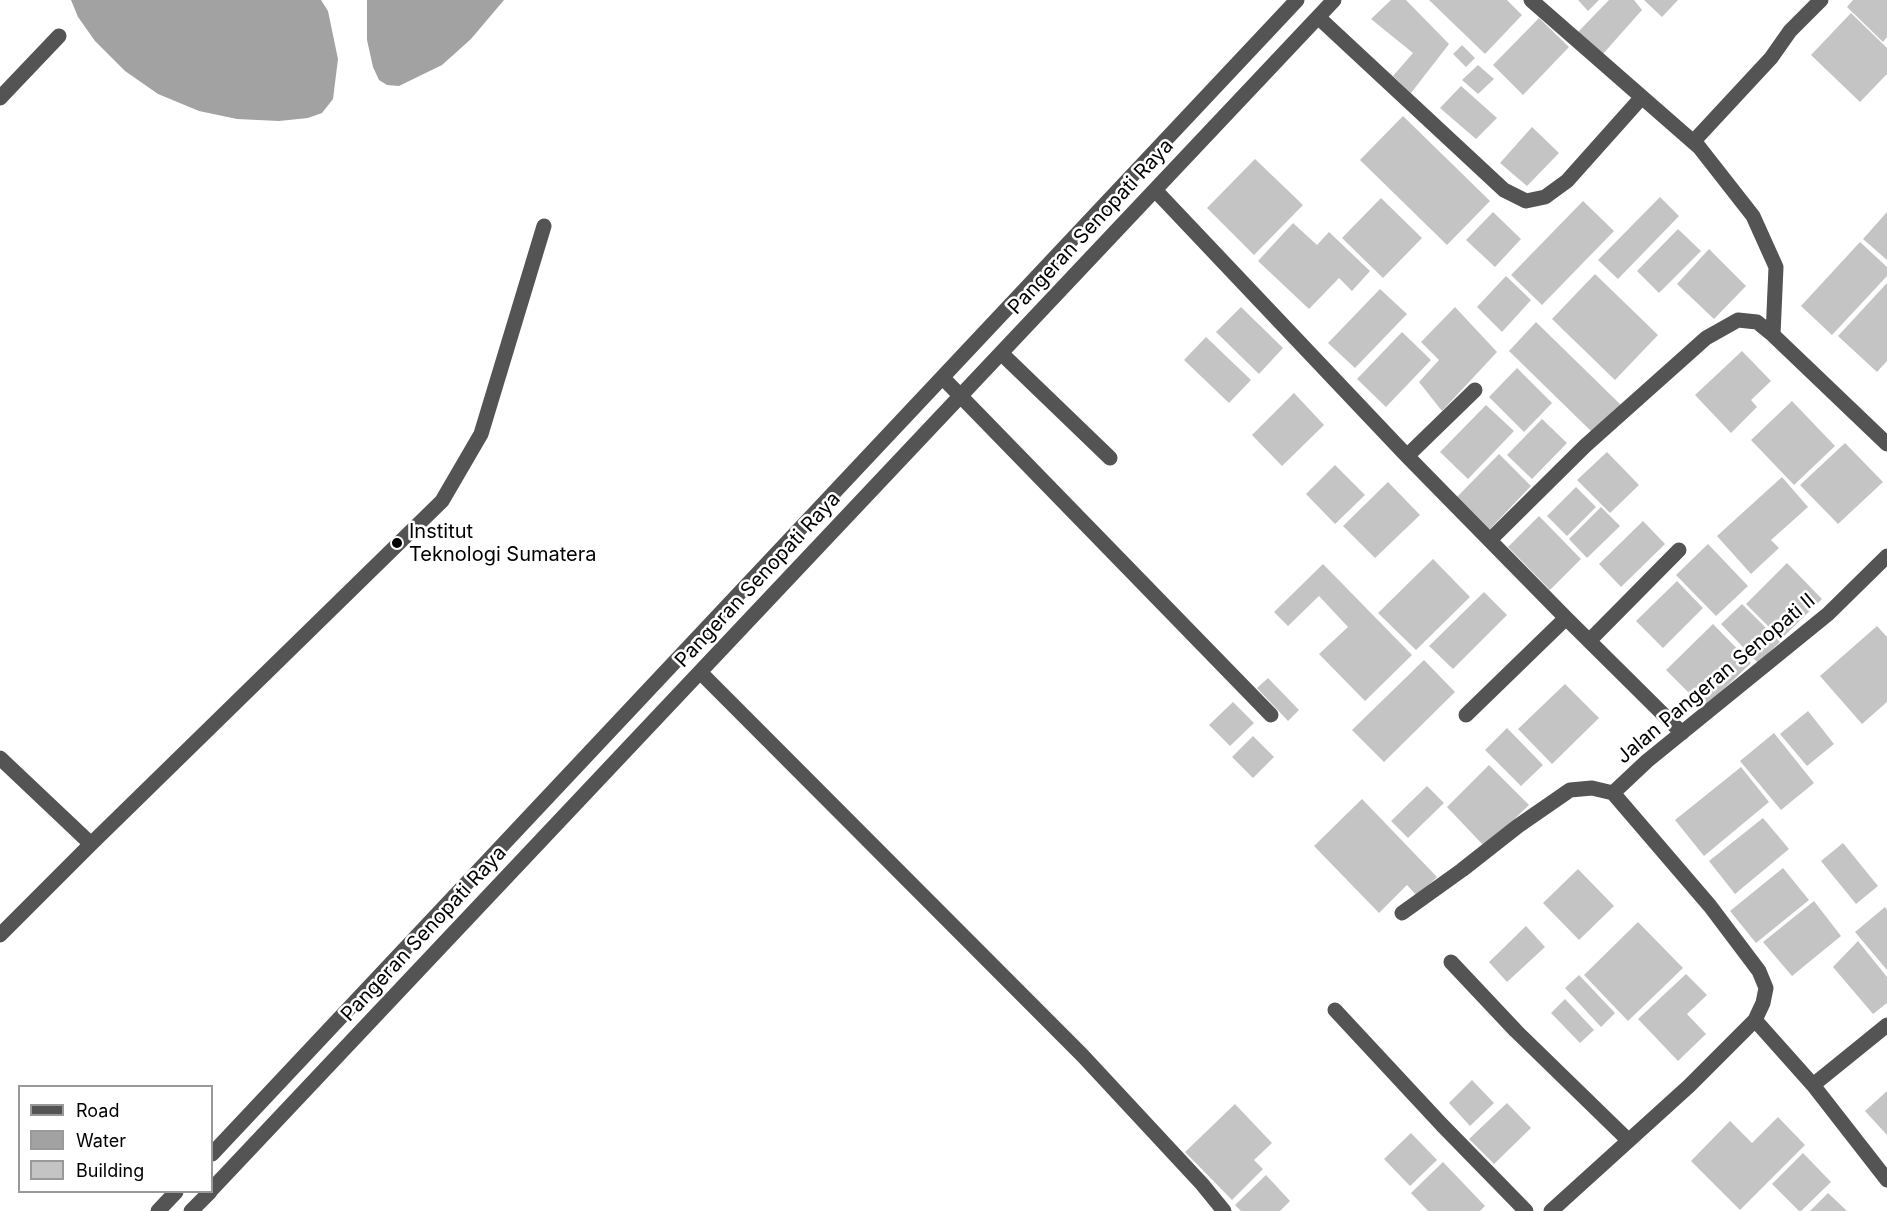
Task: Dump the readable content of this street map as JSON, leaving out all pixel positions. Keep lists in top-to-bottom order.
{
  "streets": {
    "street": ["Pangeran Senopati Raya", "Jalan Pangeran Senopati II"]
  },
  "places": ["Institut Teknologi Sumatera"],
  "legend": ["Road", "Water", "Building"]
}
